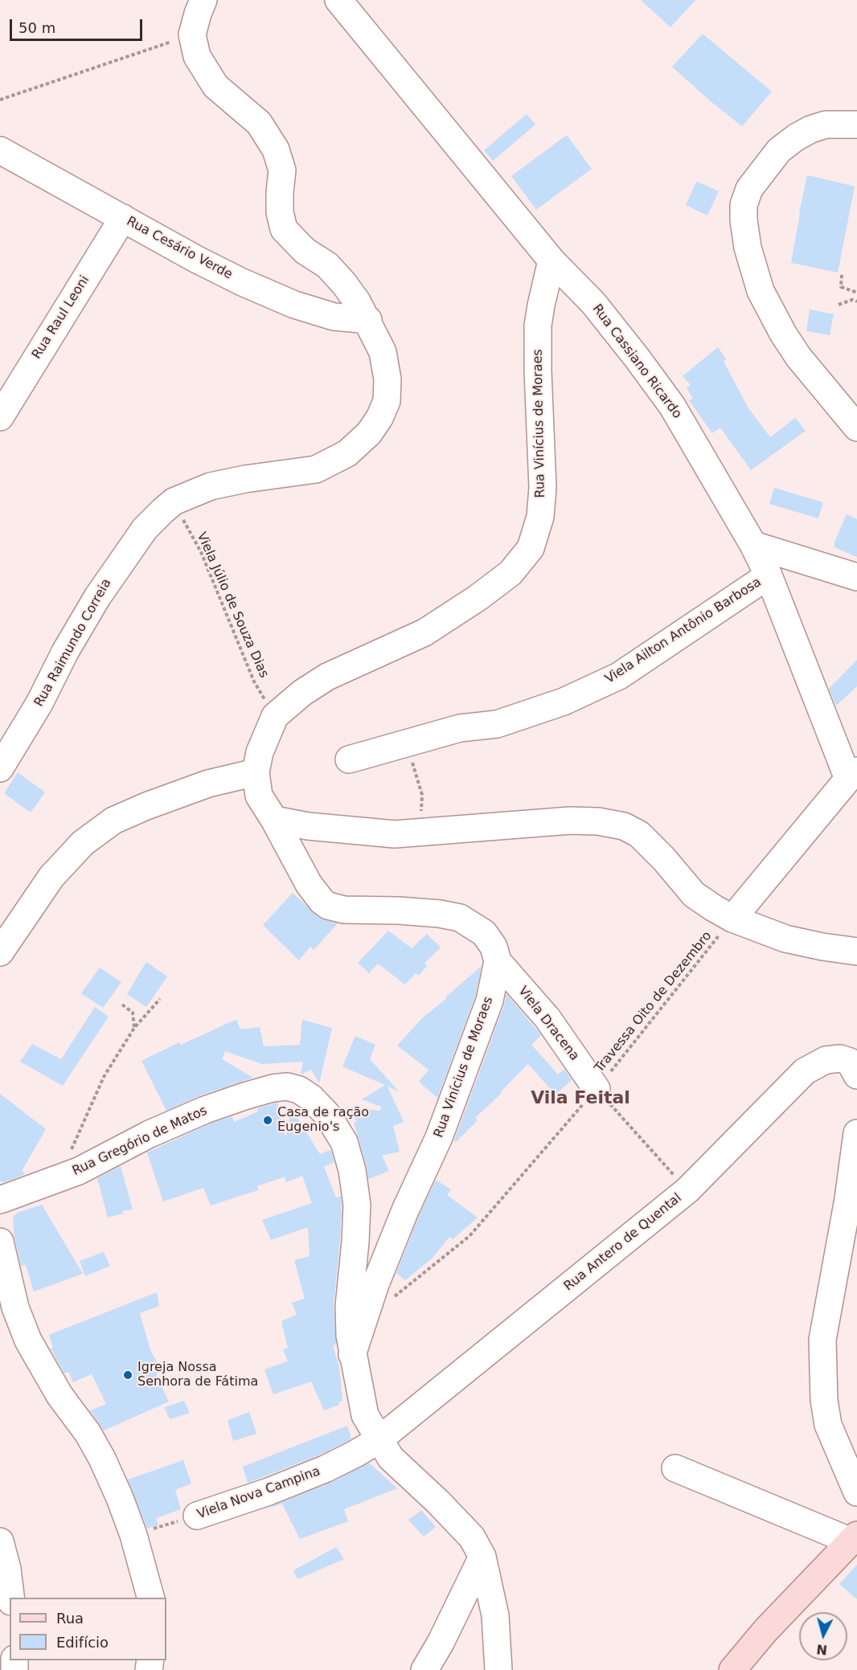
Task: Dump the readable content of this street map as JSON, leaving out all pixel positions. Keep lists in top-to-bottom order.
{
  "streets": {
    "street": [
      "Rua Cesário Verde",
      "Rua Raul Leoni",
      "Rua Cassiano Ricardo",
      "Rua Vinícius de Moraes",
      "Viela Ailton Antônio Barbosa",
      "Rua Raimundo Correia",
      "Viela Dracena",
      "Rua Gregório de Matos",
      "Rua Antero de Quental",
      "Viela Nova Campina"
    ],
    "path": ["Viela Júlio de Souza Dias", "Travessa Oito de Dezembro"]
  },
  "crossings": [
    ["Rua Cesário Verde", "Rua Raul Leoni"],
    ["Rua Cesário Verde", "Rua Raimundo Correia"],
    ["Rua Cassiano Ricardo", "Rua Vinícius de Moraes"],
    ["Rua Cassiano Ricardo", "Viela Ailton Antônio Barbosa"],
    ["Rua Vinícius de Moraes", "Viela Júlio de Souza Dias"],
    ["Rua Vinícius de Moraes", "Viela Dracena"],
    ["Rua Vinícius de Moraes", "Rua Gregório de Matos"],
    ["Viela Júlio de Souza Dias", "Rua Raimundo Correia"],
    ["Travessa Oito de Dezembro", "Viela Dracena"],
    ["Rua Gregório de Matos", "Rua Antero de Quental"],
    ["Rua Gregório de Matos", "Viela Nova Campina"],
    ["Rua Antero de Quental", "Viela Nova Campina"]
  ],
  "districts": ["Vila Feital"],
  "places": ["Casa de ração Eugenio's", "Igreja Nossa Senhora de Fátima"],
  "legend": ["Rua", "Edifício"],
  "scale_bar": "50 m",
  "north": "bottom"
}
